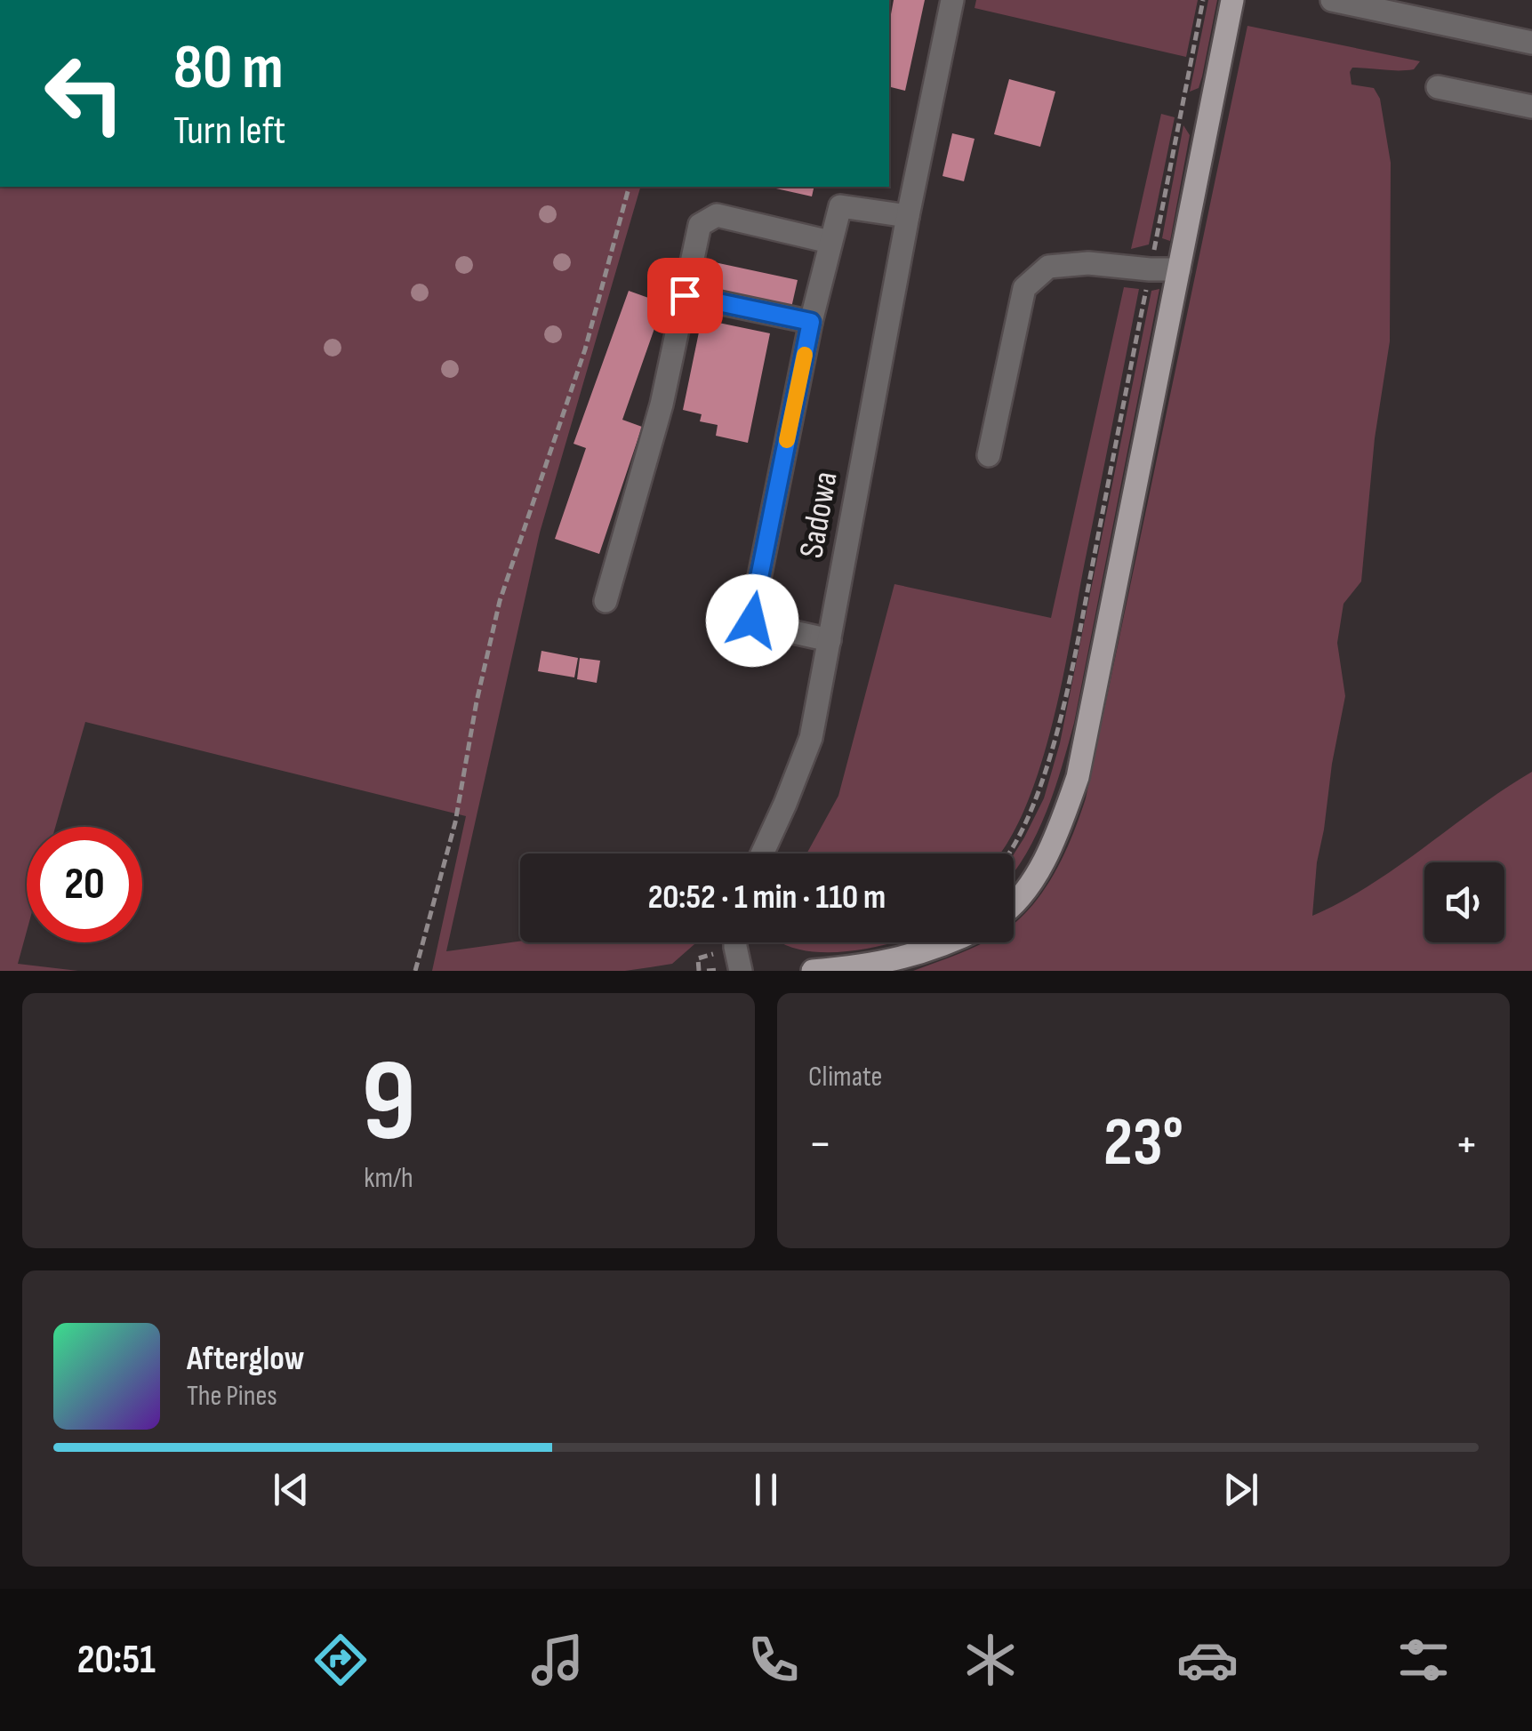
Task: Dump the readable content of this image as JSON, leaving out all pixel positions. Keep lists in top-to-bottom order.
{
  "streets": {
    "lane": ["Sadowa"]
  },
  "page": {
    "turn": ["80 m", "Turn left"],
    "limit": "20",
    "trip": "20:52 · 1 min · 110 m",
    "tile": [
      ["9", "km/h"],
      "Climate"
    ],
    "heat": ["−", "23°", "+"],
    "song": ["Afterglow", "The Pines"],
    "tabs": "20:51"
  }
}
